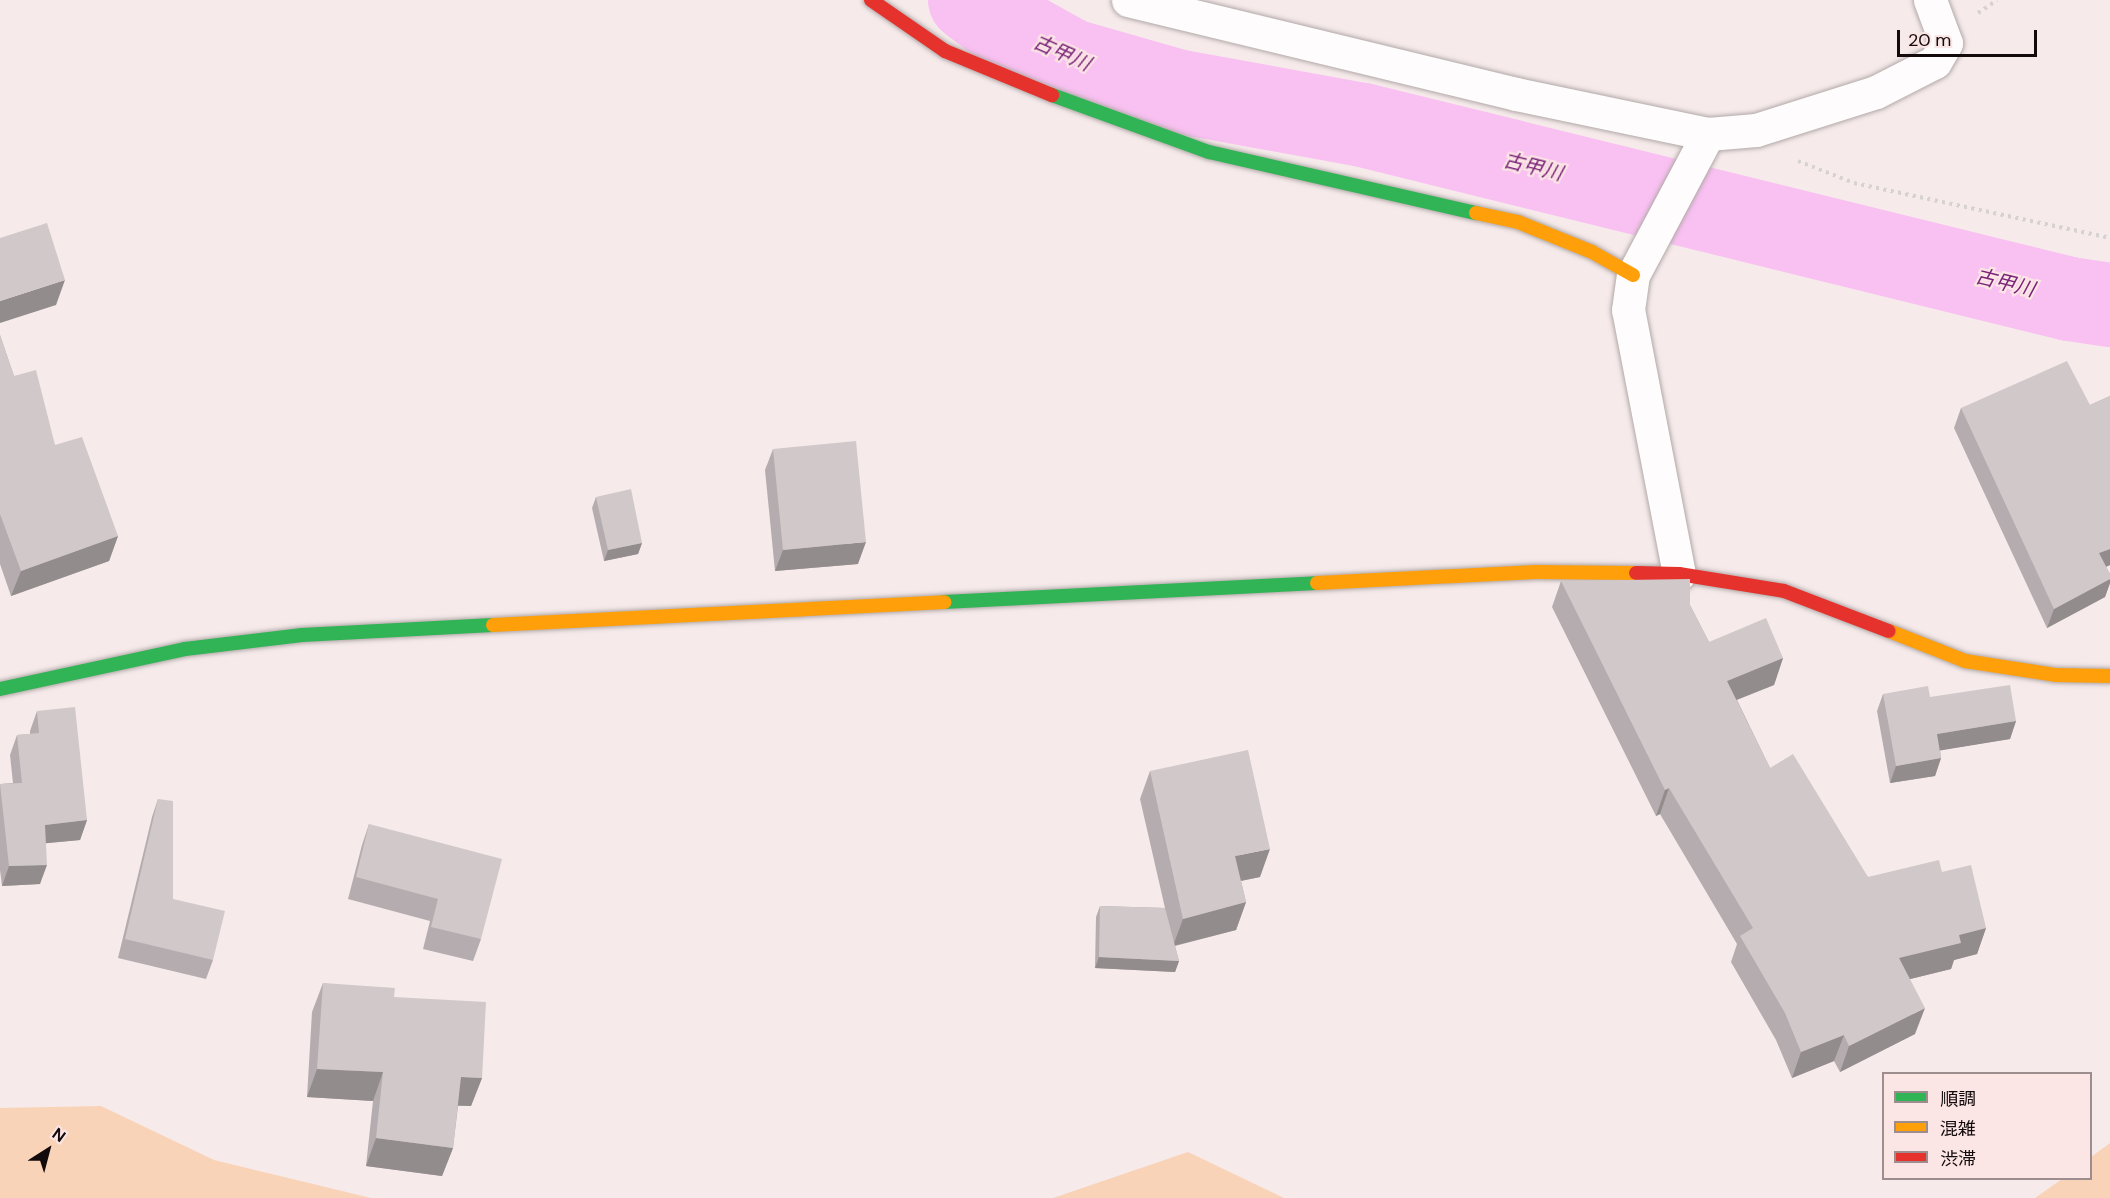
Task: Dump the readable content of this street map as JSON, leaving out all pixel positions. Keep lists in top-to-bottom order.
{
  "water": ["古甲川"],
  "legend": ["順調", "混雑", "渋滞"],
  "scale_bar": "20 m",
  "north": "top right"
}
